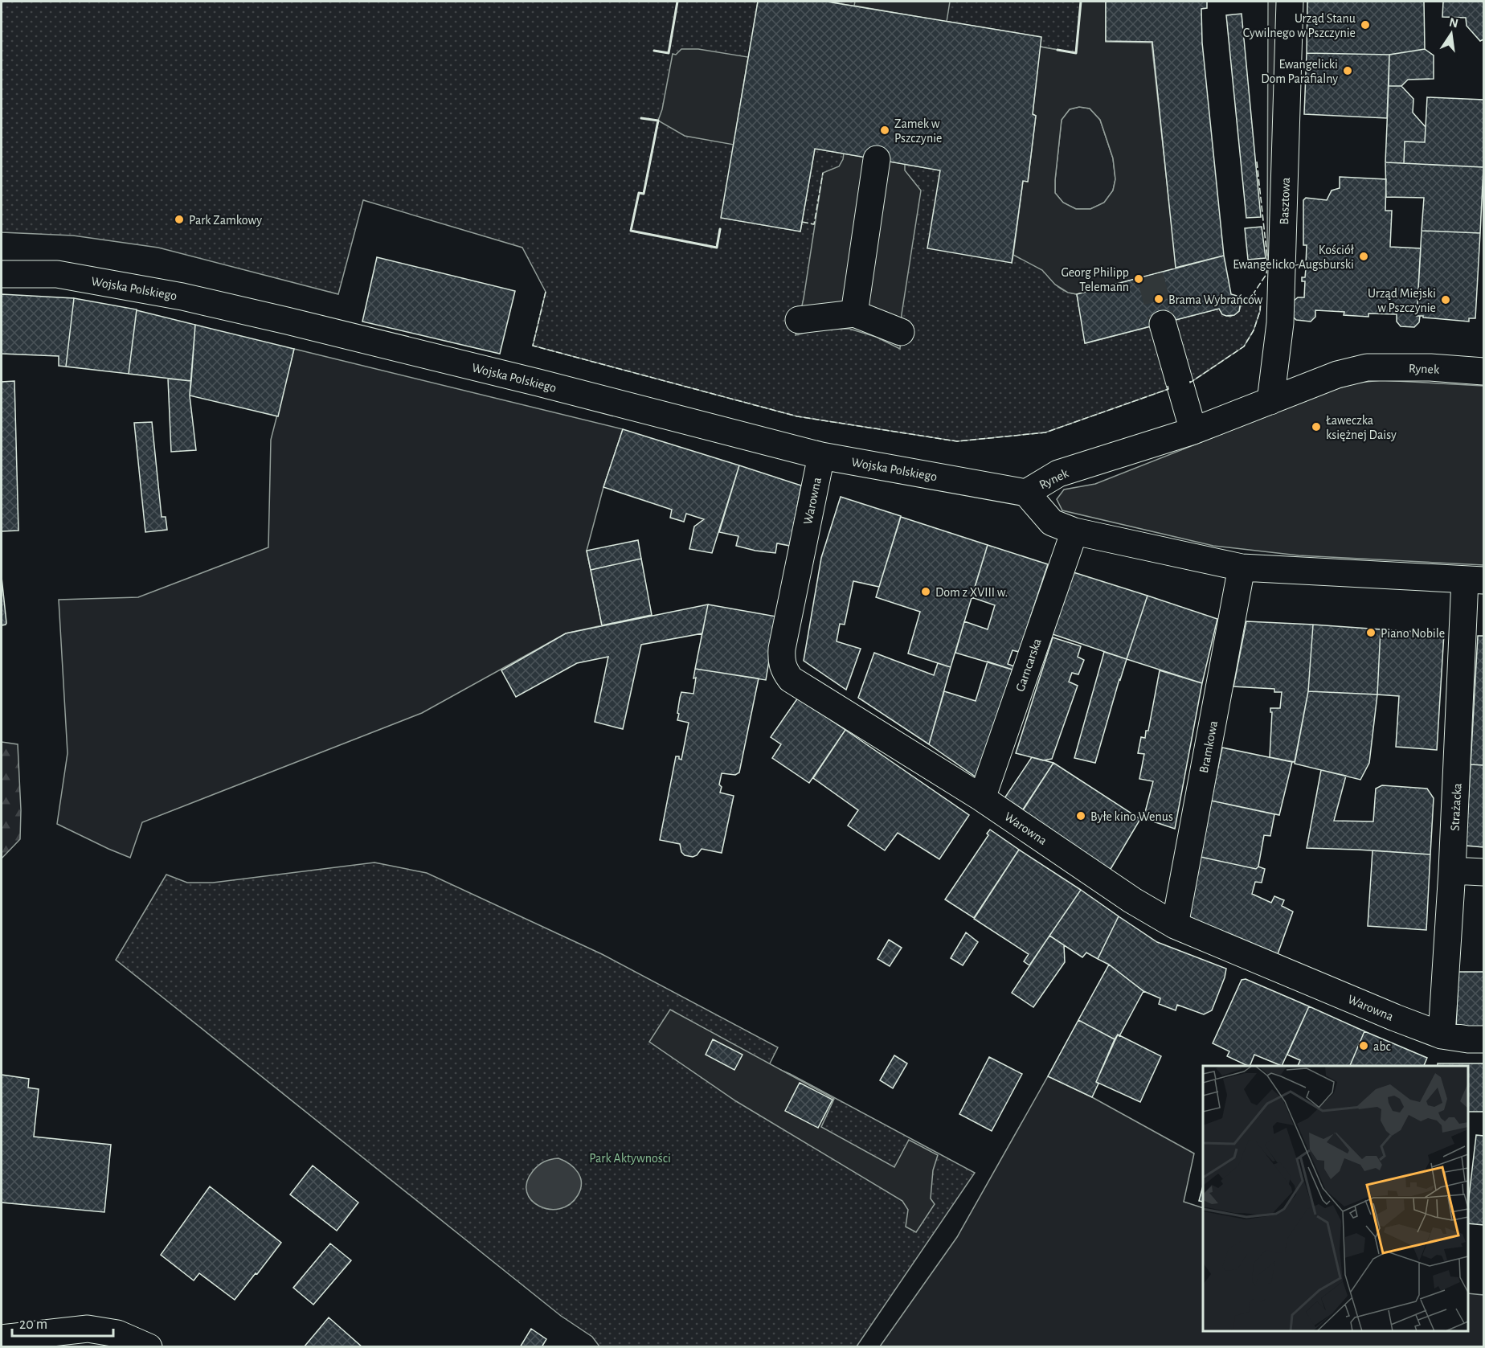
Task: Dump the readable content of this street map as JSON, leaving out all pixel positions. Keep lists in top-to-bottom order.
{
  "streets": {
    "street": [
      "Basztowa",
      "Wojska Polskiego",
      "Rynek",
      "Warowna",
      "Garncarska",
      "Bramkowa",
      "Strażacka"
    ]
  },
  "crossings": [
    ["Basztowa", "Rynek"],
    ["Wojska Polskiego", "Rynek"],
    ["Wojska Polskiego", "Warowna"],
    ["Rynek", "Garncarska"],
    ["Rynek", "Bramkowa"],
    ["Rynek", "Strażacka"],
    ["Warowna", "Garncarska"],
    ["Warowna", "Bramkowa"],
    ["Warowna", "Strażacka"]
  ],
  "parks": ["Park Aktywności"],
  "places": [
    "Urząd Stanu Cywilnego w Pszczynie",
    "Ewangelicki Dom Parafialny",
    "Zamek w Pszczynie",
    "Park Zamkowy",
    "Kościół Ewangelicko-Augsburski",
    "Georg Philipp Telemann",
    "Brama Wybrańców",
    "Urząd Miejski w Pszczynie",
    "Ławeczka księżnej Daisy",
    "Dom z XVIII w.",
    "Piano Nobile",
    "Byłe kino Wenus",
    "abc"
  ],
  "scale_bar": "20 m",
  "north": "top"
}
